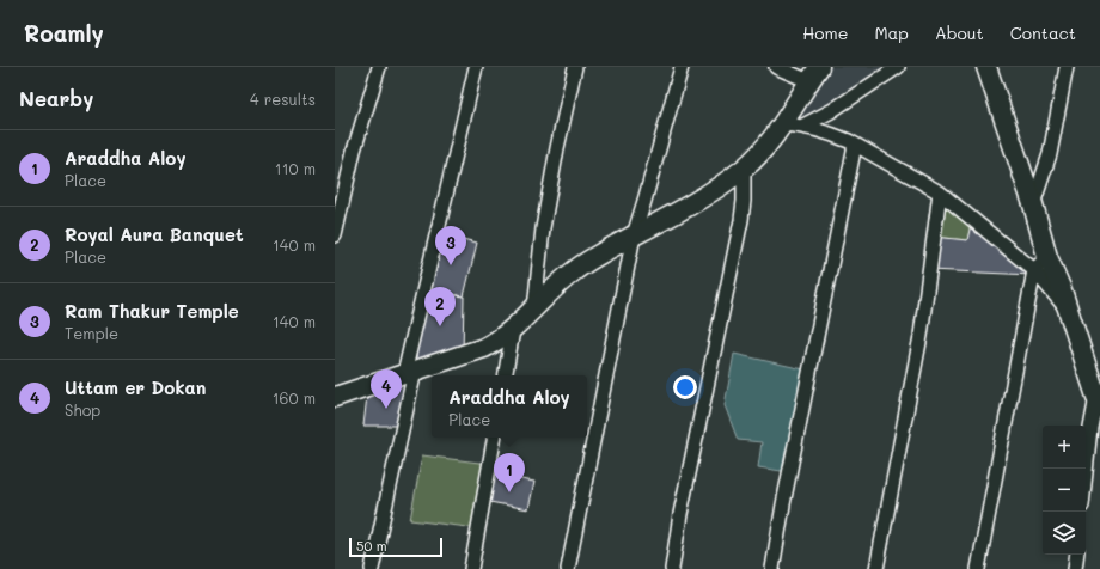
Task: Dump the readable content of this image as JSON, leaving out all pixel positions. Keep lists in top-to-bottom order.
{
  "scale_bar": "50 m",
  "page": {
    "header": "Roamly",
    "nav": [
      "Home",
      "Map",
      "About",
      "Contact"
    ],
    "heading": ["Nearby", "4 results"],
    "list": [
      {
        "mark": "1",
        "name": "Araddha Aloy",
        "note": "Place",
        "value": "110 m"
      },
      {
        "mark": "2",
        "name": "Royal Aura Banquet",
        "note": "Place",
        "value": "140 m"
      },
      {
        "mark": "3",
        "name": "Ram Thakur Temple",
        "note": "Temple",
        "value": "140 m"
      },
      {
        "mark": "4",
        "name": "Uttam er Dokan",
        "note": "Shop",
        "value": "160 m"
      }
    ],
    "pins": [
      "3",
      "2",
      "4",
      "1"
    ],
    "popup": ["Araddha Aloy", "Place"],
    "map_buttons": ["+", "−"],
    "scale": "50 m"
  }
}
